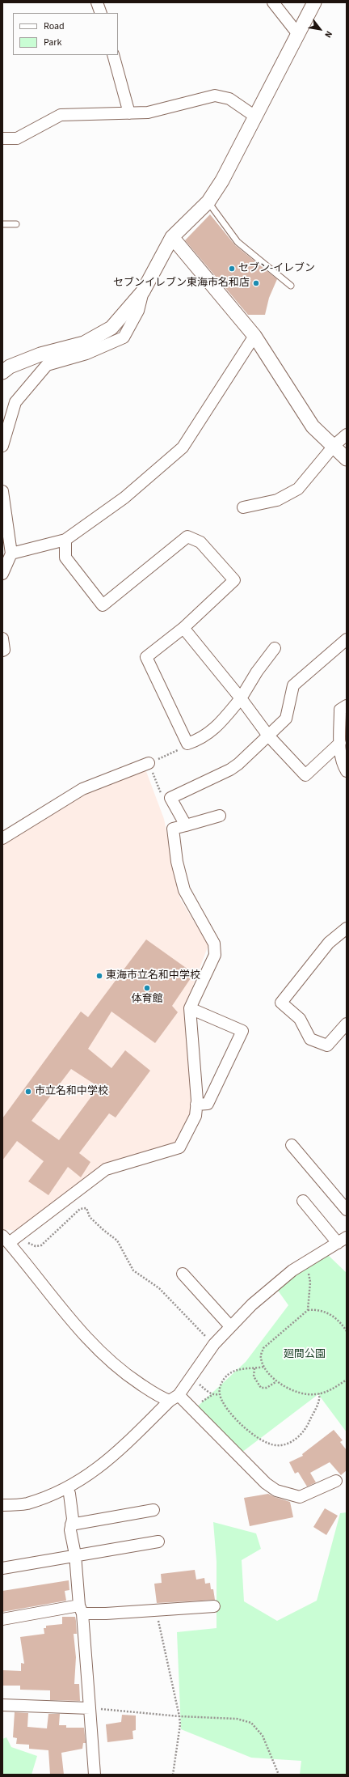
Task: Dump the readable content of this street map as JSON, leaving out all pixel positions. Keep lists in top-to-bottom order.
{
  "parks": ["廻間公園"],
  "places": [
    "セブン-イレブン",
    "セブンイレブン東海市名和店",
    "東海市立名和中学校",
    "体育館",
    "市立名和中学校"
  ],
  "legend": ["Road", "Park"],
  "north": "bottom right"
}
